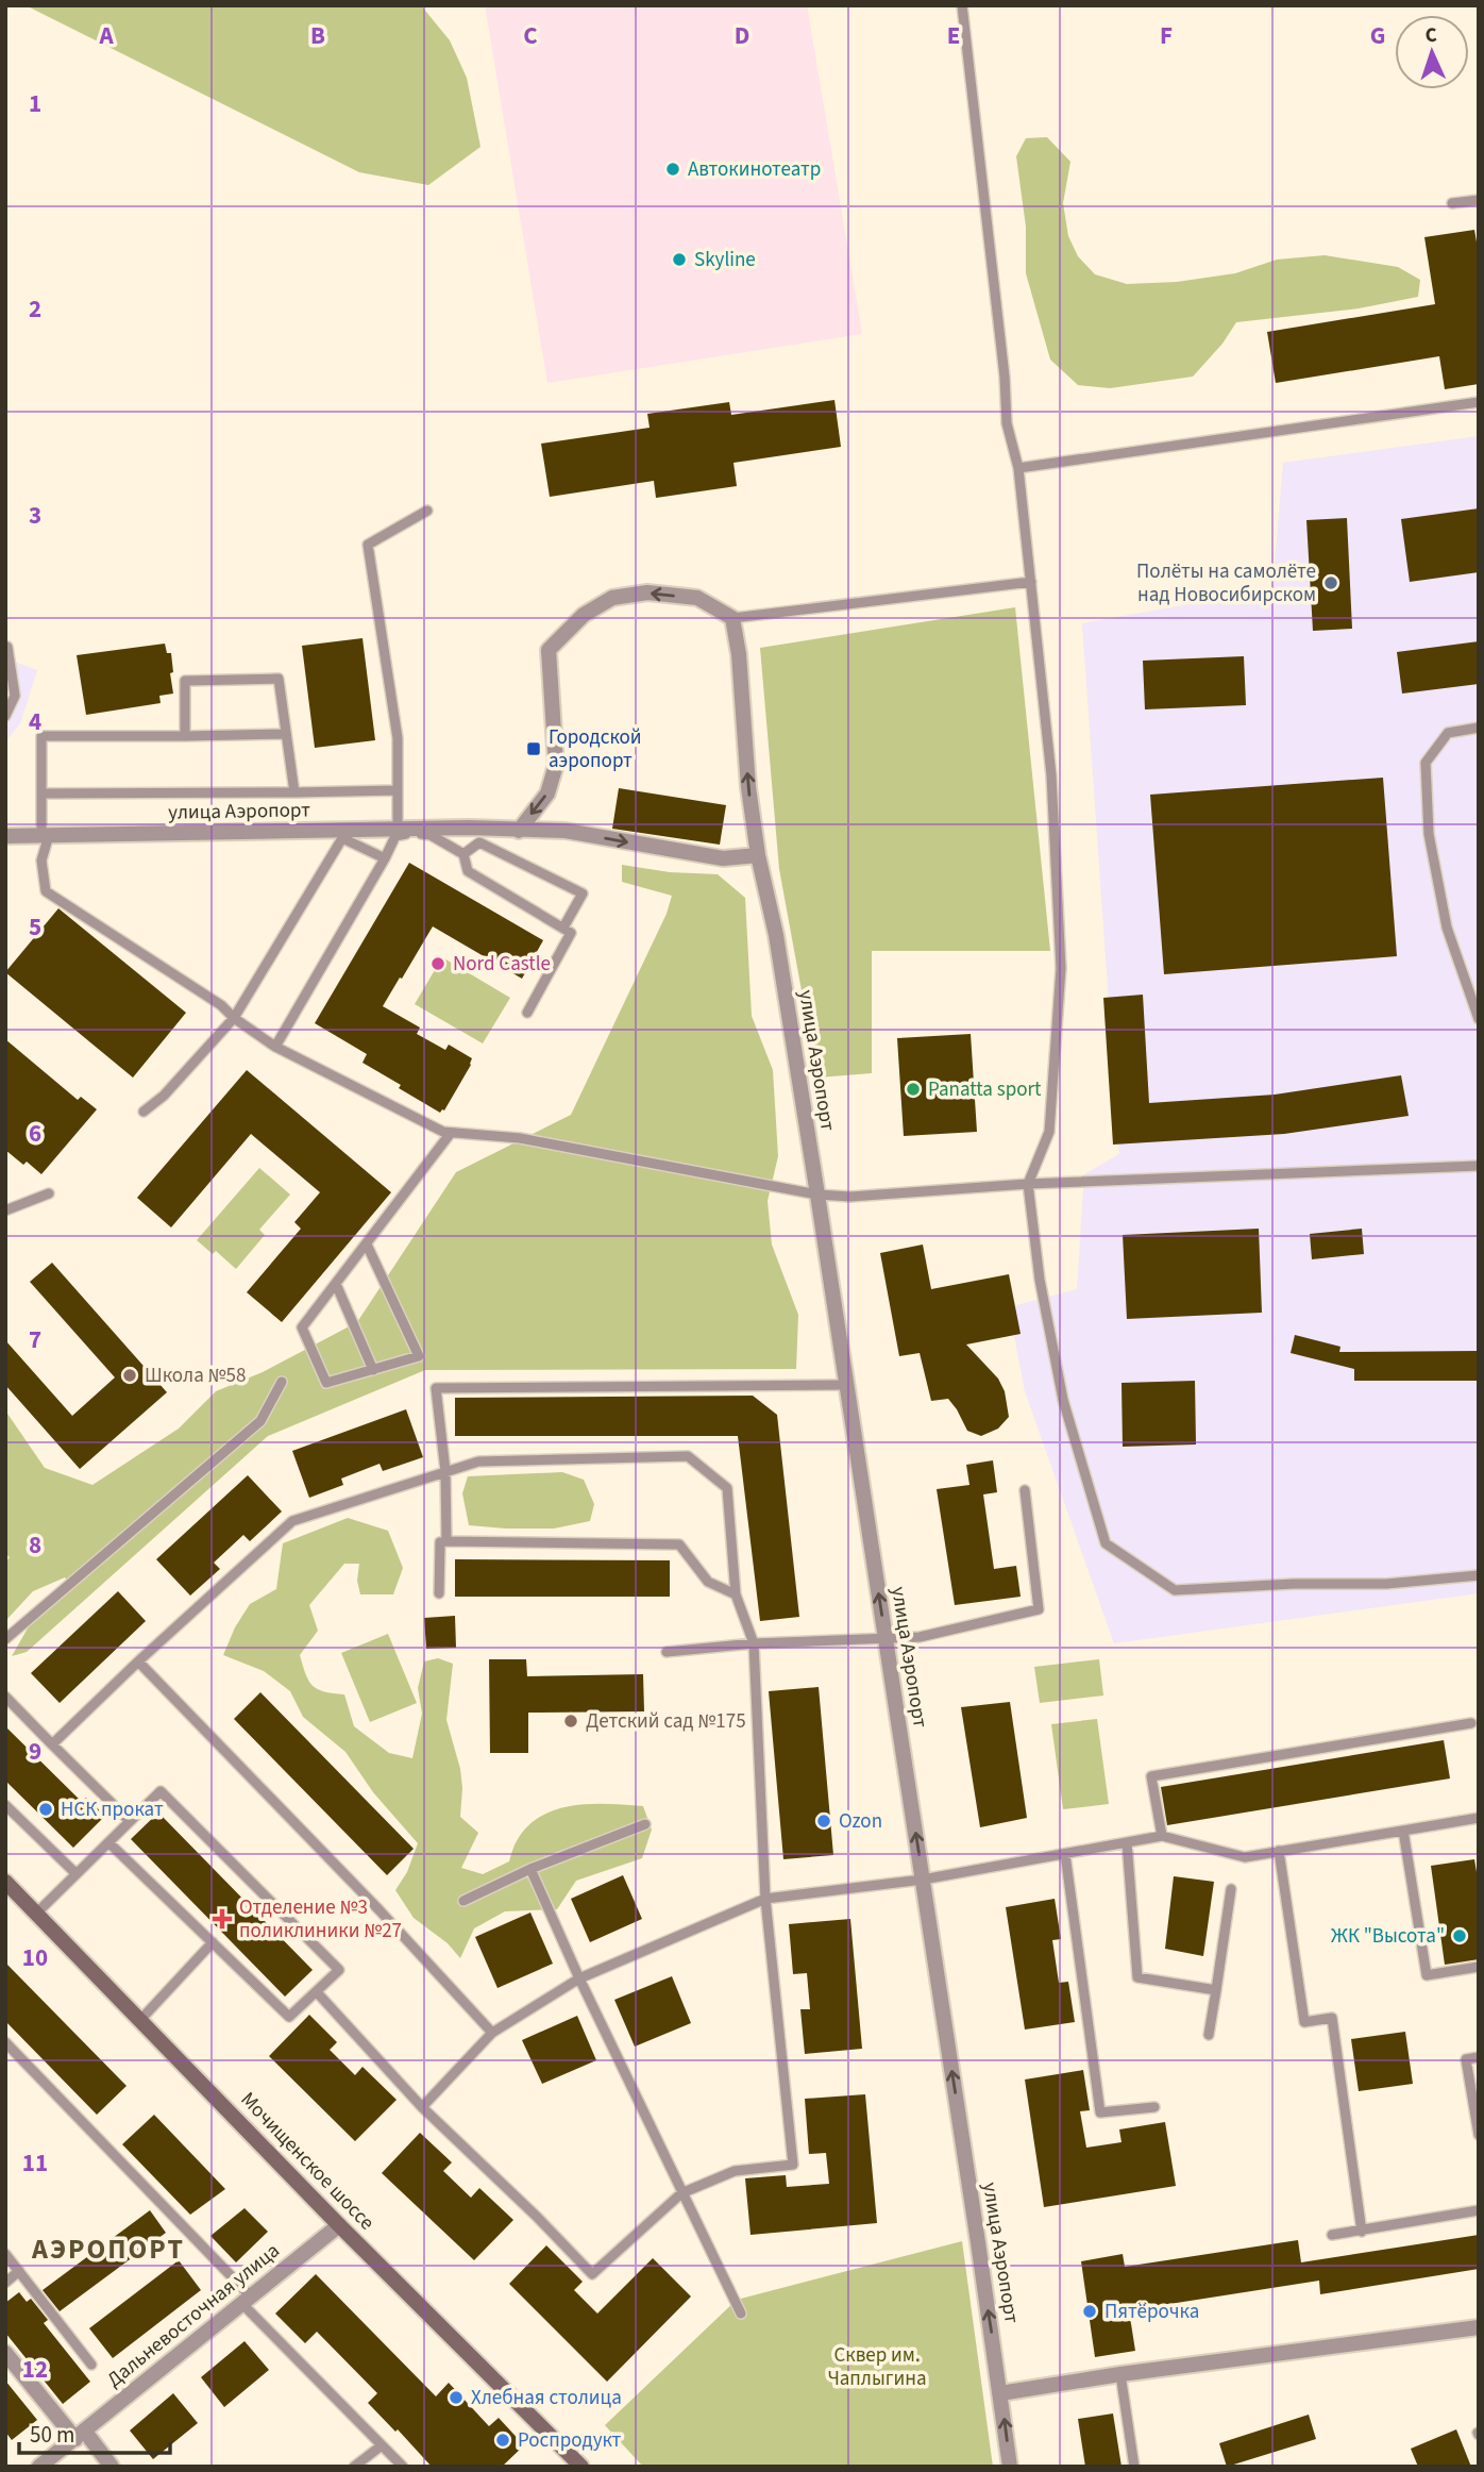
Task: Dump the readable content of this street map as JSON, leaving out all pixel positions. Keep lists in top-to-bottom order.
{
  "streets": {
    "main road": ["Мочищенское шоссе"],
    "street": ["улица Аэропорт", "Дальневосточная улица"]
  },
  "crossings": [
    ["Мочищенское шоссе", "Дальневосточная улица"]
  ],
  "one_way": ["улица Аэропорт"],
  "districts": ["АЭРОПОРТ"],
  "parks": ["Сквер им. Чаплыгина"],
  "places": {
    "other": [
      "Автокинотеатр",
      "Skyline",
      "Полёты на самолёте над Новосибирском",
      "Nord Castle",
      "Panatta sport",
      "Школа №58",
      "Детский сад №175",
      "НСК прокат",
      "Ozon",
      "ЖК \"Высота\"",
      "Пятёрочка",
      "Хлебная столица",
      "Роспродукт"
    ],
    "transit": ["Городской аэропорт"],
    "health": ["Отделение №3 поликлиники №27"]
  },
  "scale_bar": "50 m",
  "north": "top",
  "grid": {
    "columns": [
      "A",
      "B",
      "C",
      "D",
      "E",
      "F",
      "G"
    ],
    "rows": [
      "1",
      "2",
      "3",
      "4",
      "5",
      "6",
      "7",
      "8",
      "9",
      "10",
      "11",
      "12"
    ]
  }
}
